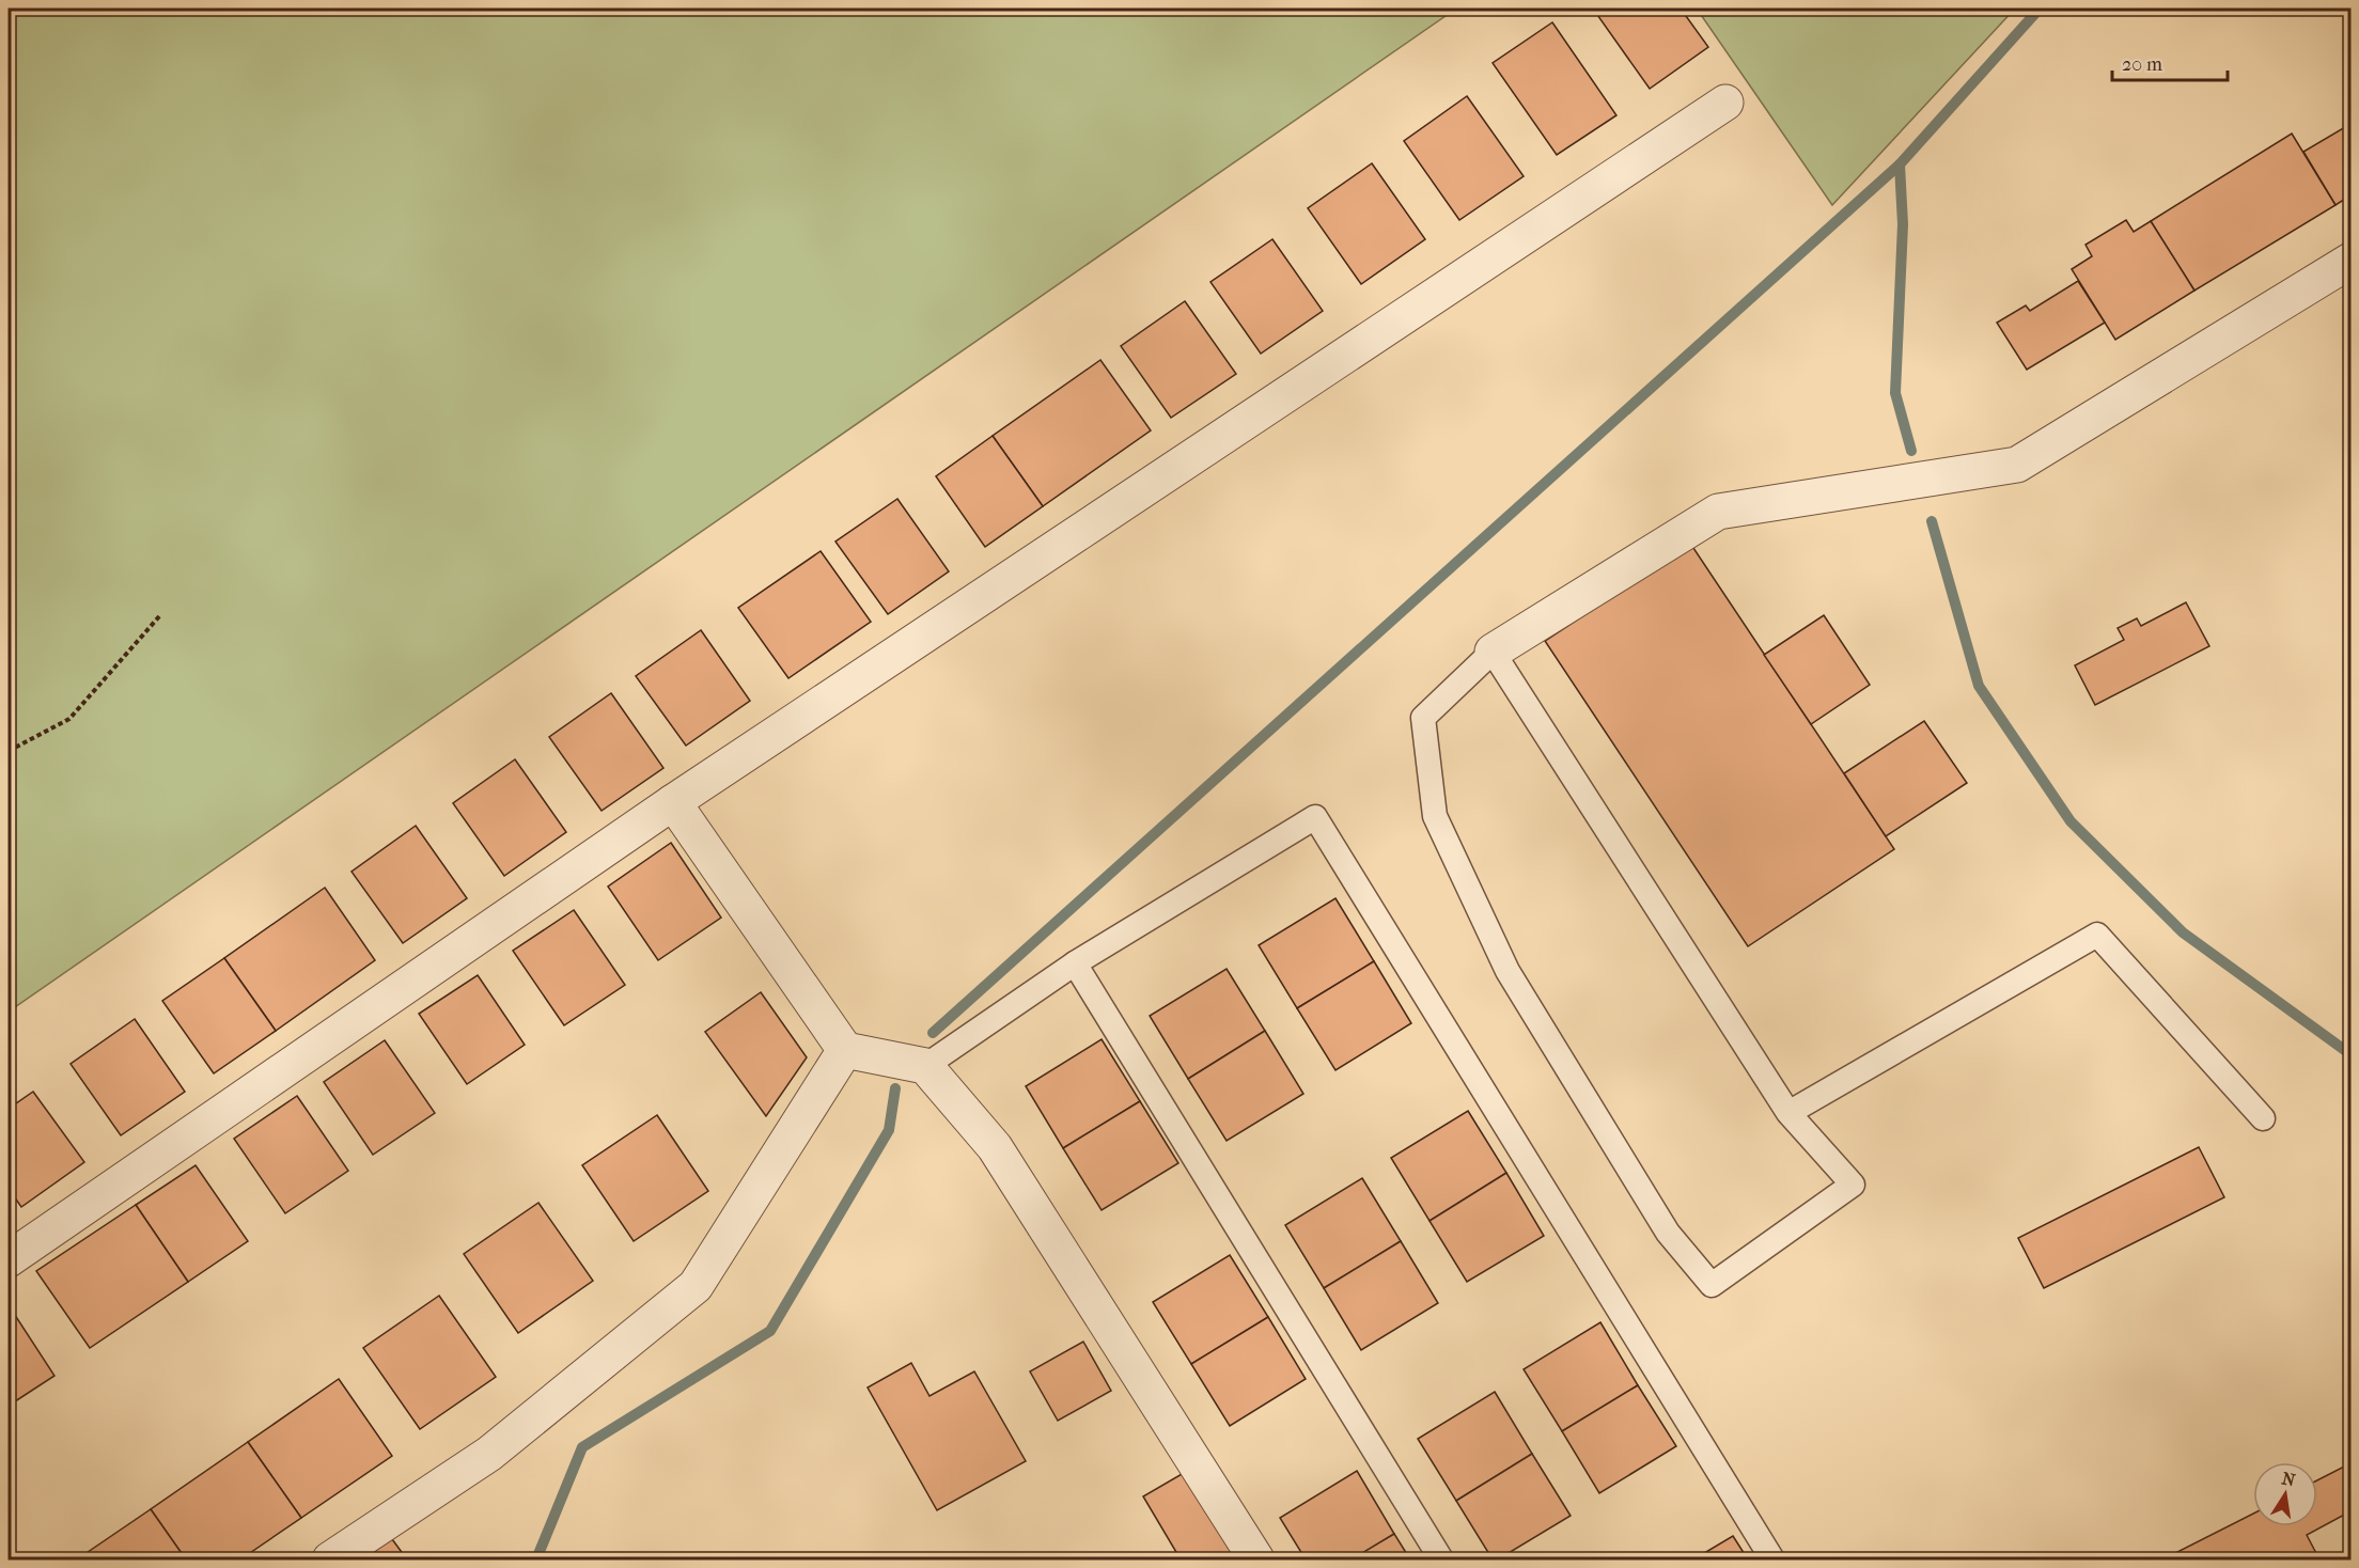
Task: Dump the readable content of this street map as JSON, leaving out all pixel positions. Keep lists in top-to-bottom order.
{
  "scale_bar": "20 m",
  "north": "top"
}
